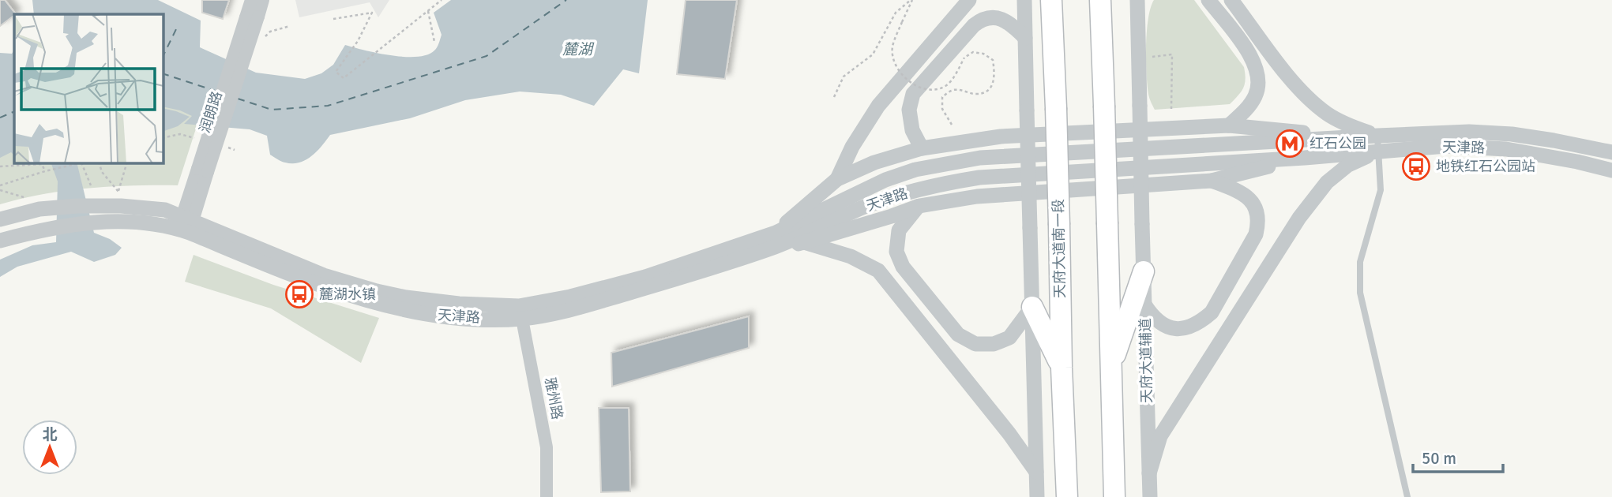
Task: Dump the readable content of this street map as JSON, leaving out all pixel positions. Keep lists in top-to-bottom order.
{
  "streets": {
    "highway": ["天府大道南一段"],
    "street": [
      "润朗路",
      "天津路",
      "天府大道辅道",
      "雅州路"
    ]
  },
  "crossings": [
    ["润朗路", "天津路"],
    ["天津路", "雅州路"]
  ],
  "water": ["麓湖"],
  "places": {
    "metro station": ["红石公园"],
    "bus stop": ["地铁红石公园站", "麓湖水镇"]
  },
  "scale_bar": "50 m",
  "north": "top"
}
